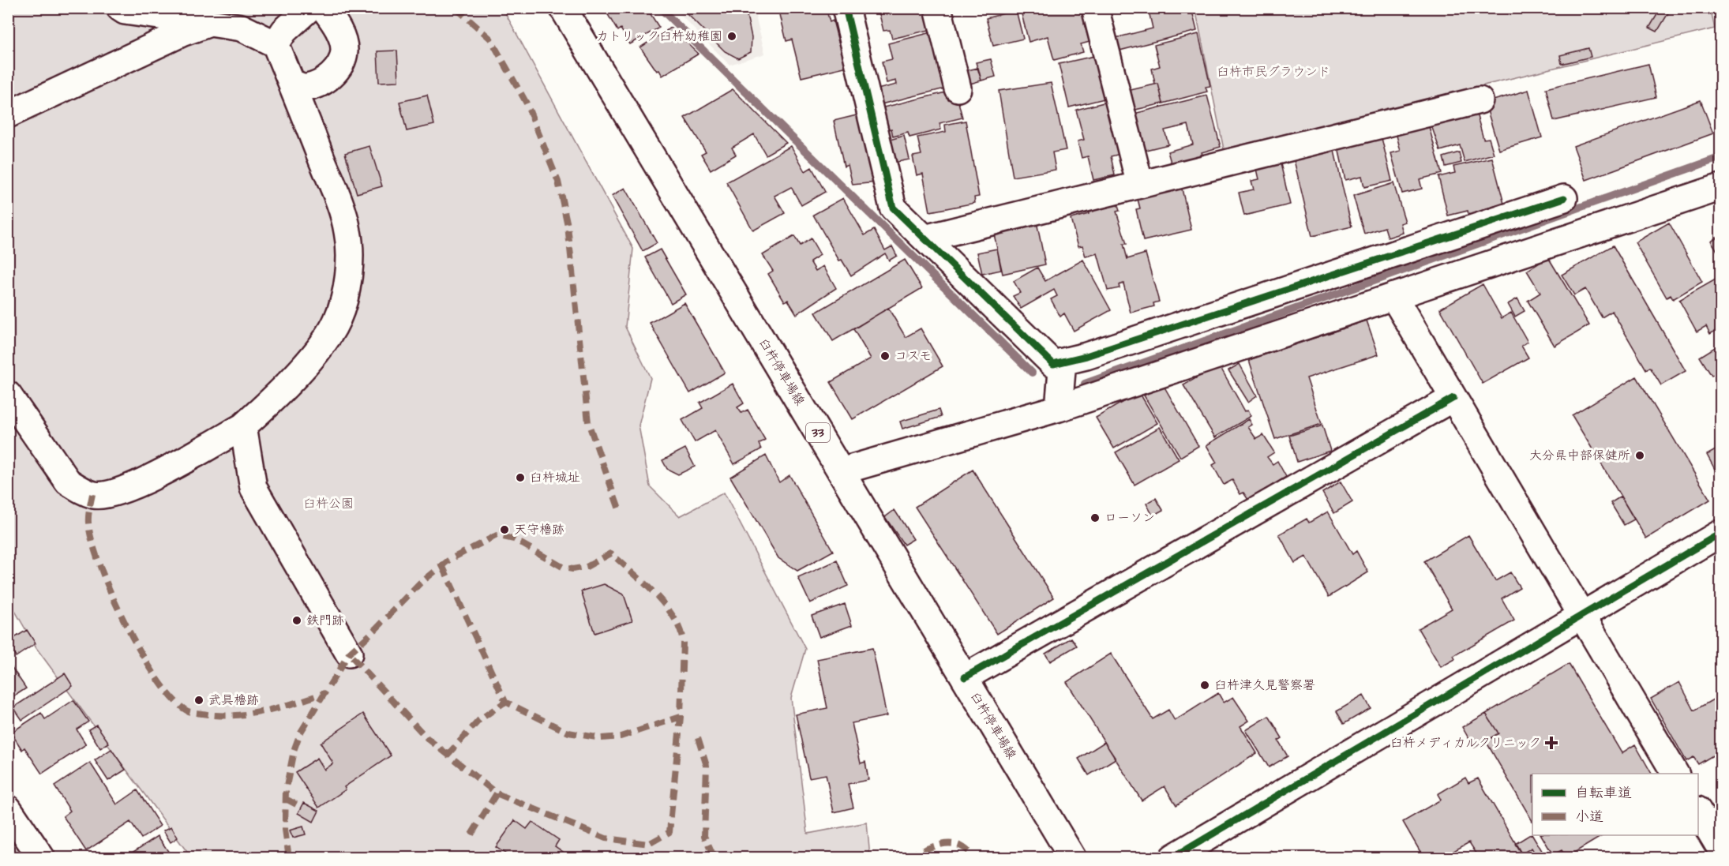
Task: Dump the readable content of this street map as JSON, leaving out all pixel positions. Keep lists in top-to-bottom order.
{
  "streets": {
    "street": ["臼杵停車場線", "33"]
  },
  "parks": ["臼杵市民グラウンド", "臼杵公園"],
  "places": {
    "other": [
      "カトリック臼杵幼稚園",
      "コスモ",
      "大分県中部保健所",
      "臼杵城址",
      "ローソン",
      "天守櫓跡",
      "鉄門跡",
      "臼杵津久見警察署",
      "武具櫓跡"
    ],
    "health": ["臼杵メディカルクリニック"]
  },
  "legend": ["自転車道", "小道"]
}
